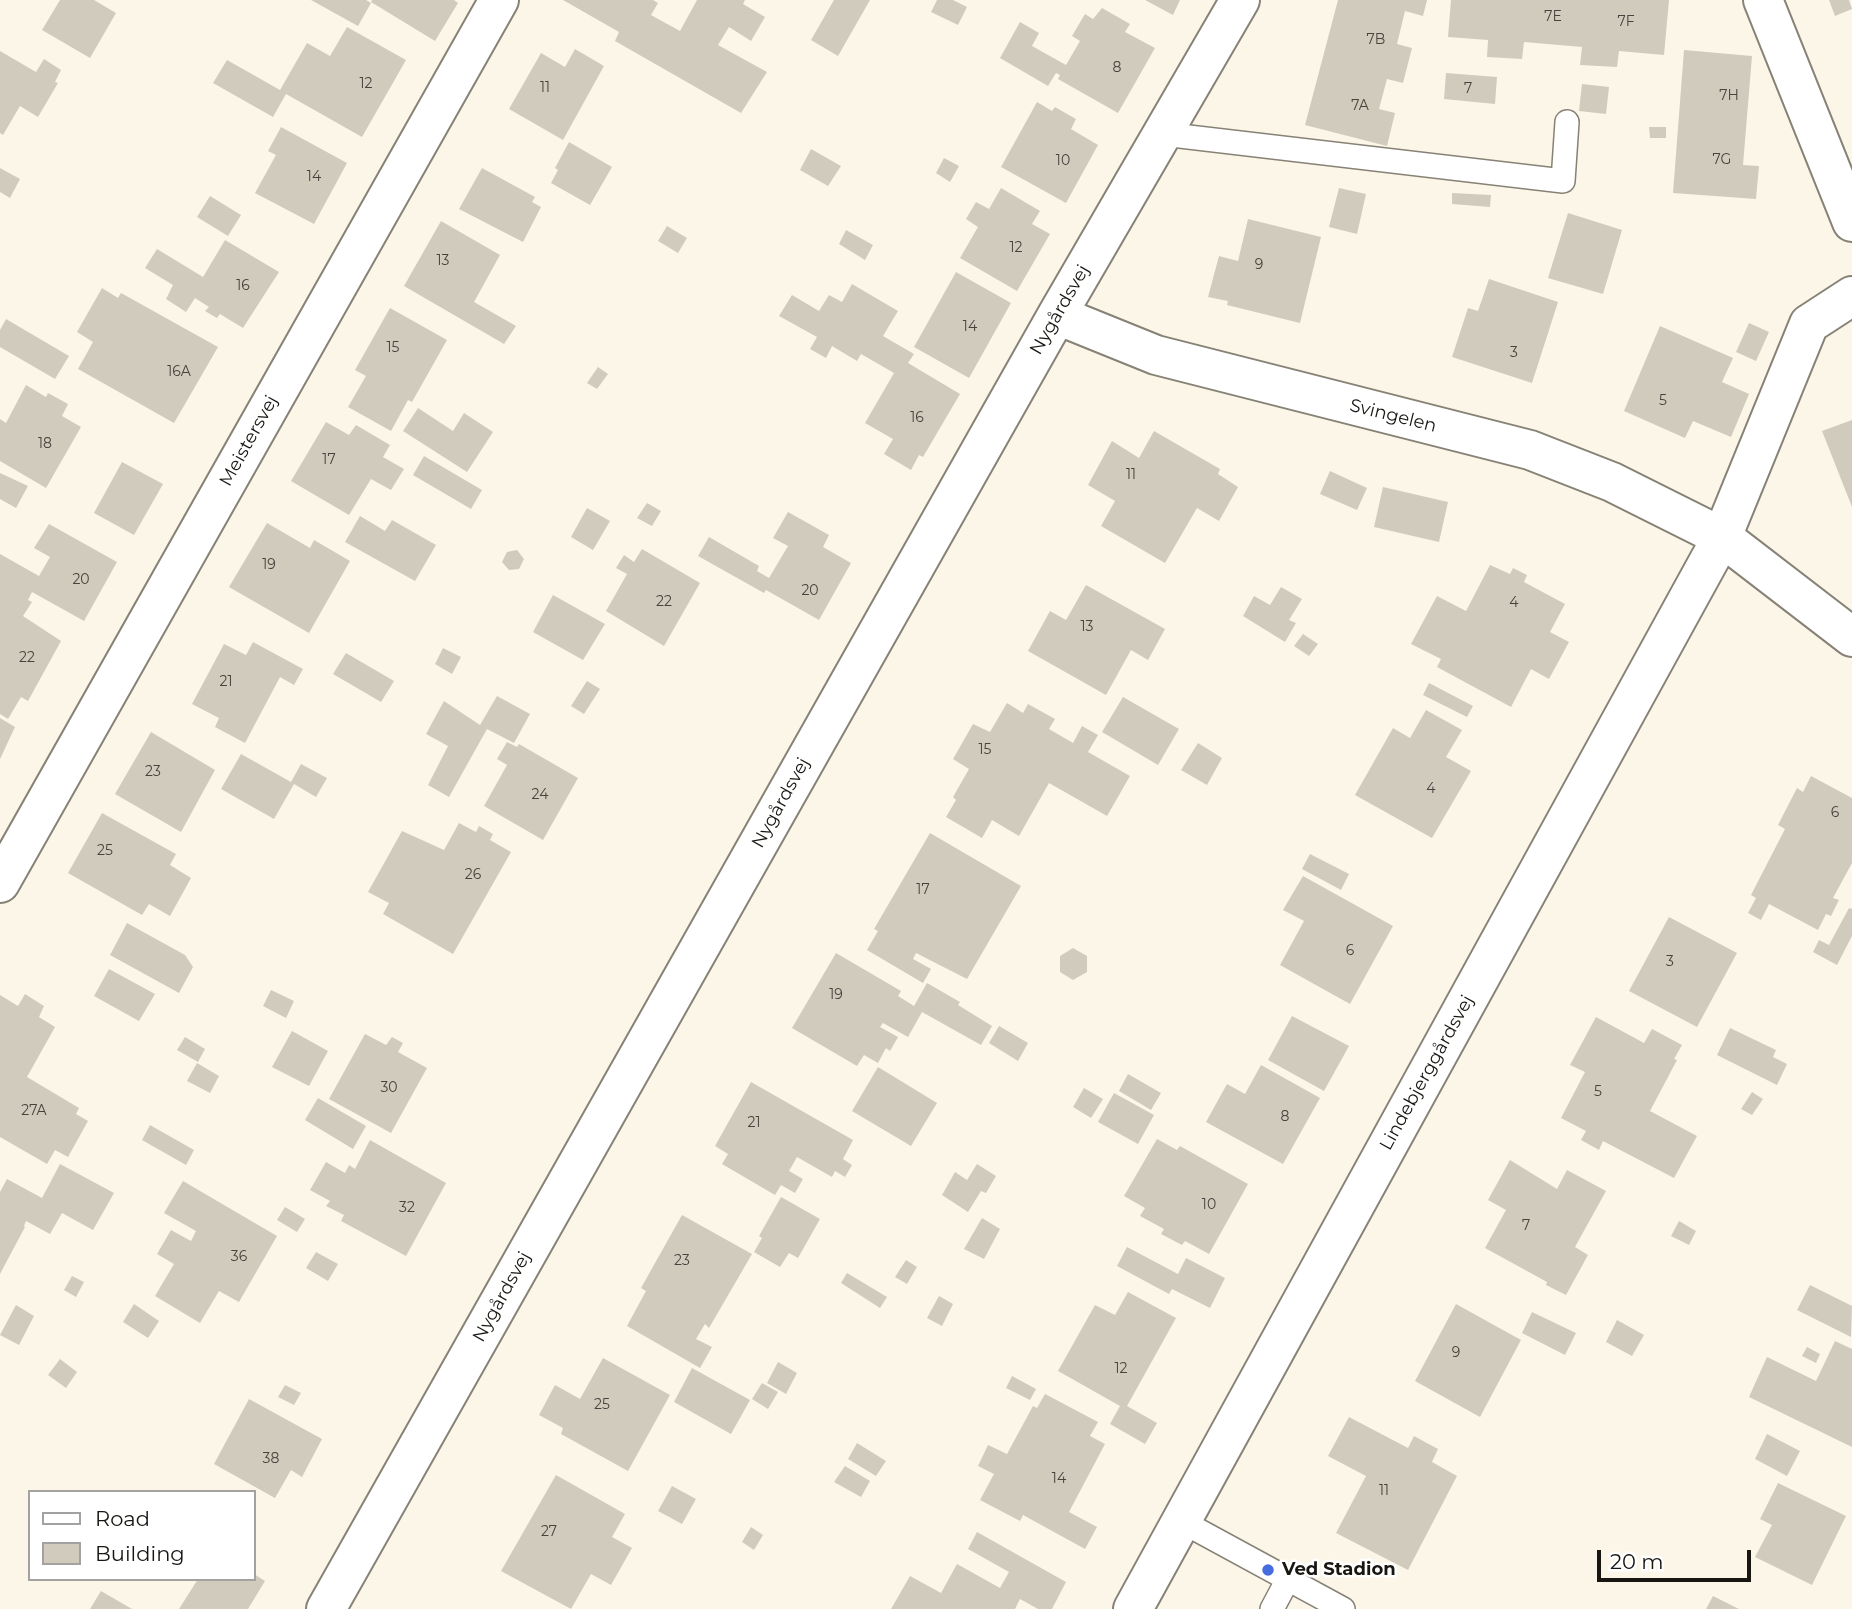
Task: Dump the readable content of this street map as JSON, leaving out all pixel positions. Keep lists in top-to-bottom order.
{
  "streets": {
    "street": [
      "Nygårdsvej",
      "Svingelen",
      "Meistersvej",
      "Lindebjerggårdsvej"
    ]
  },
  "crossings": [
    ["Nygårdsvej", "Svingelen"],
    ["Svingelen", "Lindebjerggårdsvej"]
  ],
  "places": ["Ved Stadion"],
  "house_numbers": [
    "7E",
    "7F",
    "7B",
    "8",
    "12",
    "11",
    "7",
    "7H",
    "7A",
    "7G",
    "10",
    "14",
    "12",
    "13",
    "9",
    "16",
    "14",
    "15",
    "3",
    "16A",
    "5",
    "16",
    "18",
    "17",
    "11",
    "19",
    "20",
    "20",
    "22",
    "4",
    "13",
    "22",
    "21",
    "15",
    "23",
    "4",
    "24",
    "6",
    "25",
    "26",
    "17",
    "6",
    "3",
    "19",
    "30",
    "5",
    "27A",
    "8",
    "21",
    "10",
    "32",
    "7",
    "36",
    "23",
    "9",
    "12",
    "25",
    "38",
    "14",
    "11",
    "27"
  ],
  "legend": ["Road", "Building"],
  "scale_bar": "20 m"
}
